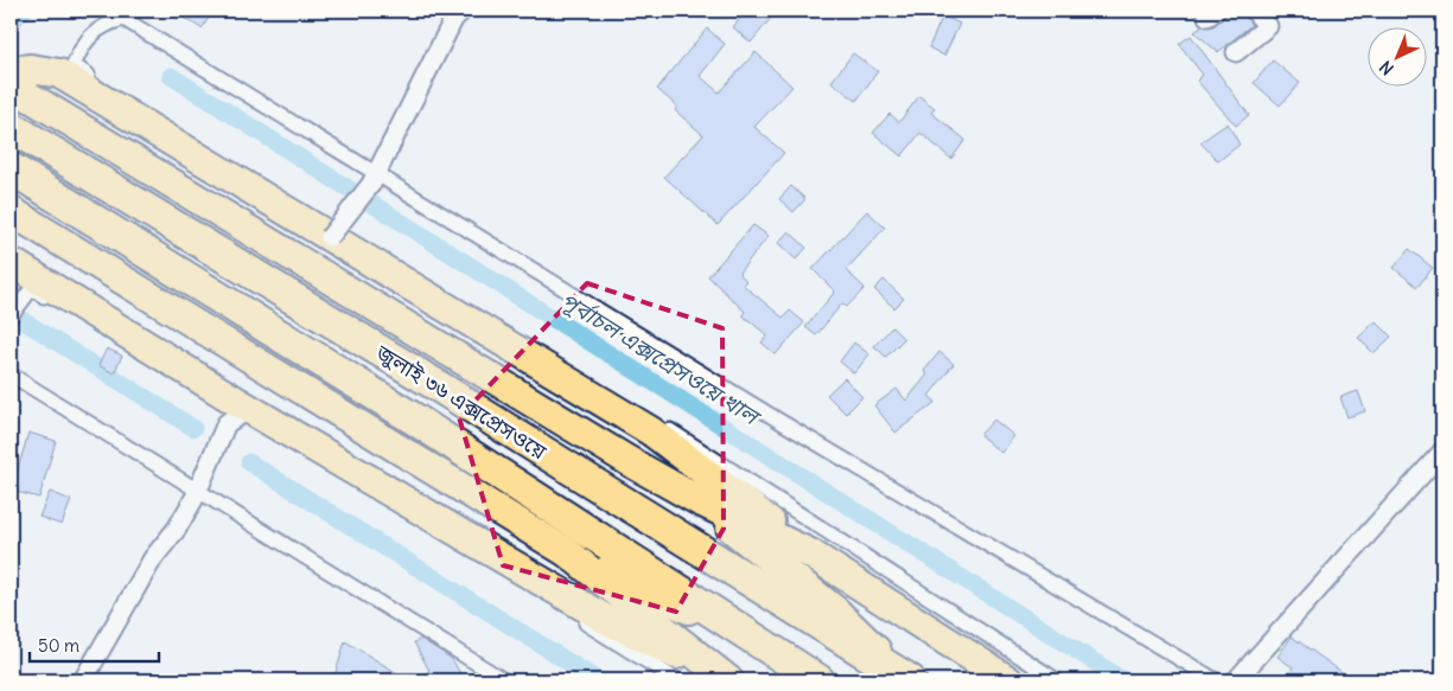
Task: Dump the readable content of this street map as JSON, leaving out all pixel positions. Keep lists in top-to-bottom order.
{
  "streets": {
    "highway": ["জুলাই ৩৬ এক্সপ্রেসওয়ে"]
  },
  "water": ["পূর্বাচল এক্সপ্রেসওয়ে খাল"],
  "scale_bar": "50 m",
  "north": "bottom left"
}
